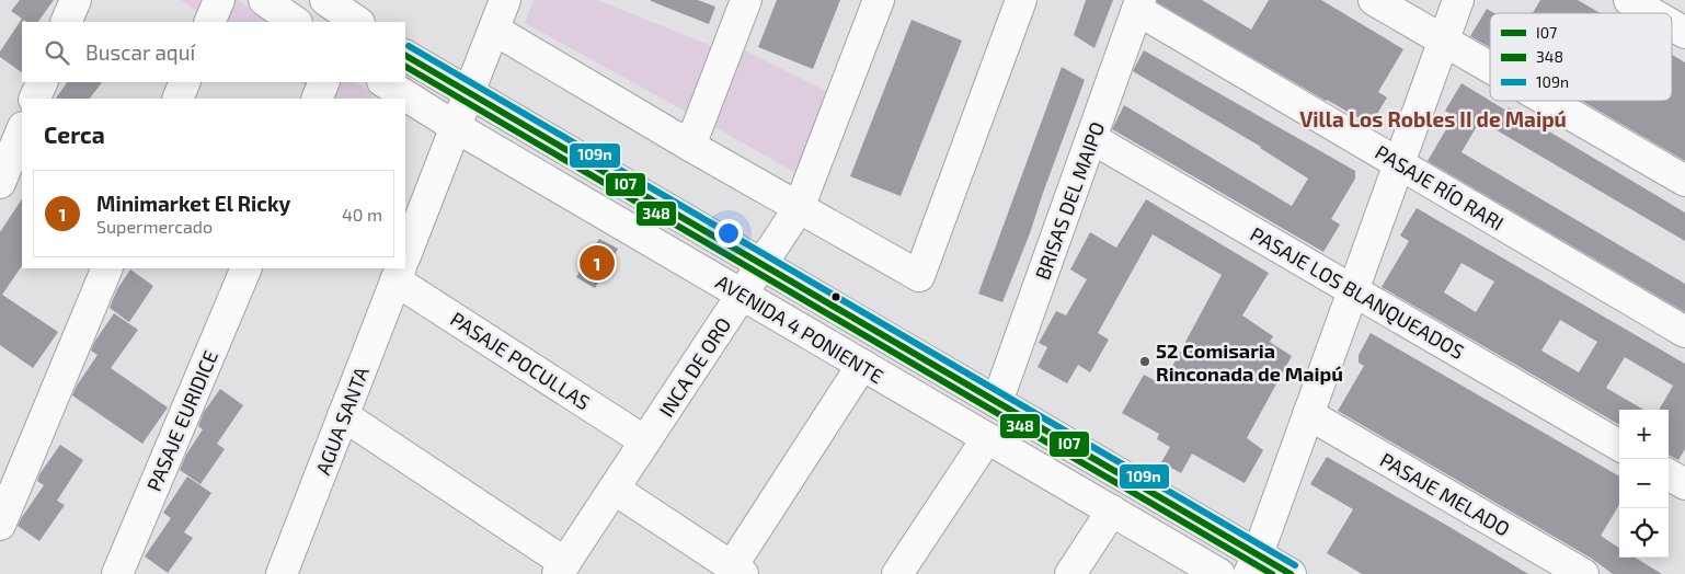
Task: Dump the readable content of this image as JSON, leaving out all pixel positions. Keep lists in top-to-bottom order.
{
  "streets": {
    "street": [
      "PASAJE RÍO RARI",
      "BRISAS DEL MAIPO",
      "PASAJE LOS BLANQUEADOS",
      "AVENIDA 4 PONIENTE",
      "PASAJE POCULLAS",
      "INCA DE ORO",
      "PASAJE EURIDICE",
      "AGUA SANTA",
      "PASAJE MELADO"
    ]
  },
  "crossings": [
    ["PASAJE RÍO RARI", "BRISAS DEL MAIPO"],
    ["BRISAS DEL MAIPO", "PASAJE LOS BLANQUEADOS"],
    ["BRISAS DEL MAIPO", "AVENIDA 4 PONIENTE"],
    ["AVENIDA 4 PONIENTE", "INCA DE ORO"],
    ["AVENIDA 4 PONIENTE", "AGUA SANTA"],
    ["PASAJE POCULLAS", "INCA DE ORO"],
    ["PASAJE POCULLAS", "AGUA SANTA"]
  ],
  "districts": ["Villa Los Robles II de Maipú"],
  "places": ["52 Comisaria Rinconada de Maipú"],
  "lines": ["transit line 109n", "transit line I07", "transit line 348"],
  "legend": ["I07", "348", "109n"],
  "page": {
    "search": "Buscar aquí",
    "heading": "Cerca",
    "list": [
      {
        "mark": "1",
        "name": "Minimarket El Ricky",
        "note": "Supermercado",
        "value": "40 m"
      }
    ],
    "pins": "1",
    "map_buttons": ["+", "−"]
  }
}
